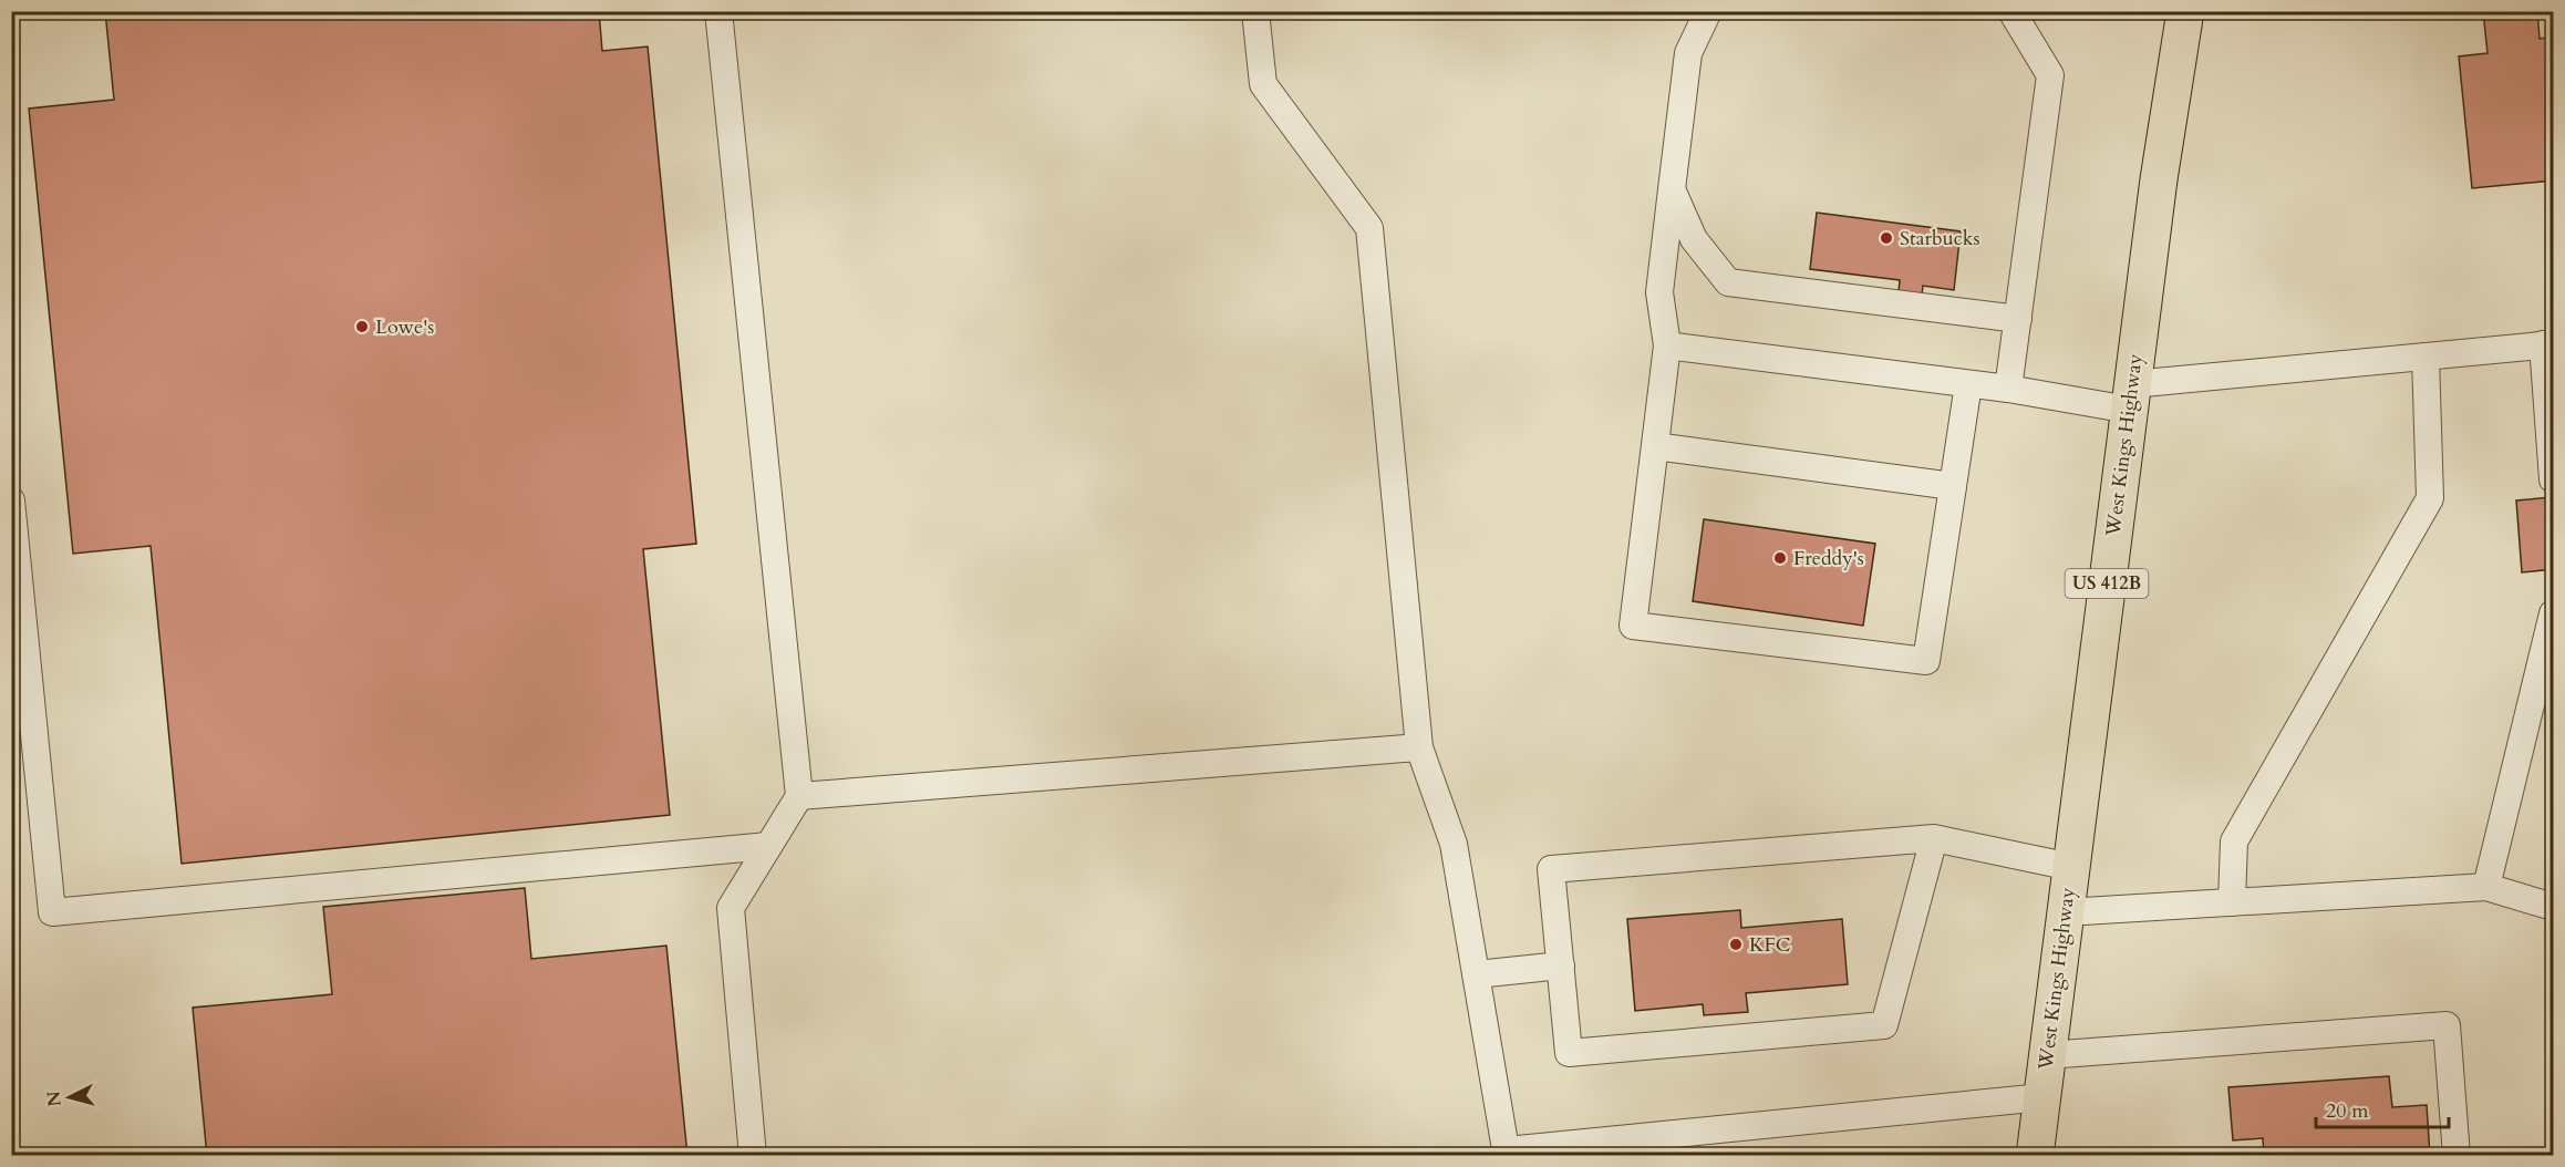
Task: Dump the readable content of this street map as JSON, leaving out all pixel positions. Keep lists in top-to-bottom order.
{
  "streets": {
    "main road": ["West Kings Highway", "US 412B"]
  },
  "places": [
    "Starbucks",
    "Lowe's",
    "Freddy's",
    "KFC"
  ],
  "scale_bar": "20 m",
  "north": "left"
}
